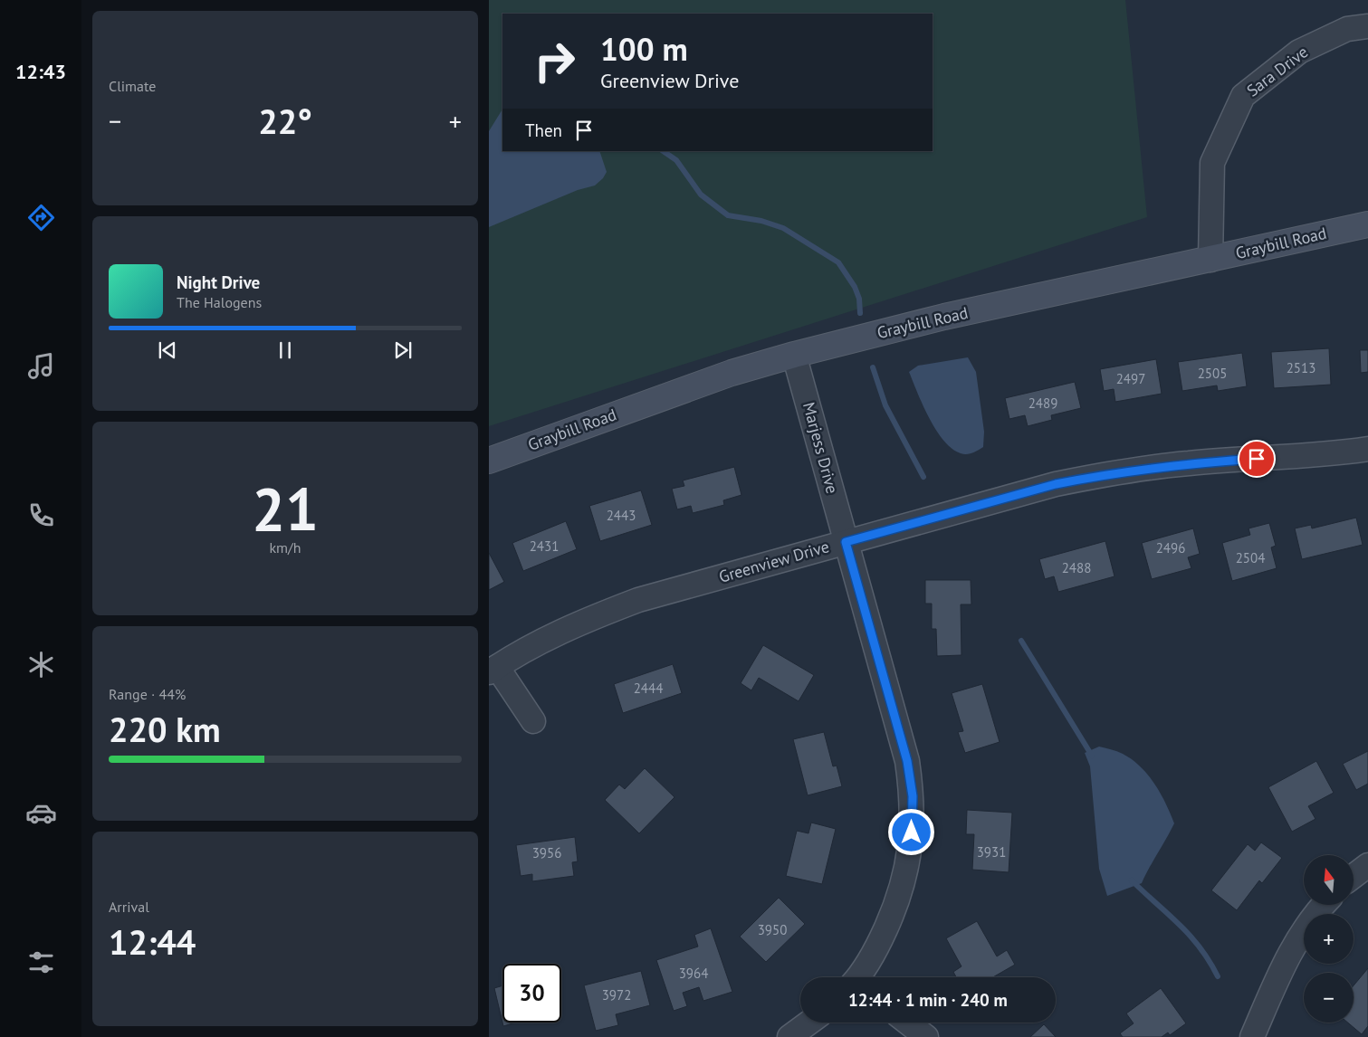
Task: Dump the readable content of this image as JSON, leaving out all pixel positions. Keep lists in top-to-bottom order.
{
  "streets": {
    "street": [
      "Sara Drive",
      "Graybill Road",
      "Marjess Drive",
      "Greenview Drive"
    ]
  },
  "crossings": [
    ["Sara Drive", "Graybill Road"],
    ["Graybill Road", "Marjess Drive"],
    ["Marjess Drive", "Greenview Drive"]
  ],
  "house_numbers": [
    "2513",
    "2505",
    "2497",
    "2489",
    "2443",
    "2431",
    "2496",
    "2504",
    "2488",
    "2444",
    "3931",
    "3956",
    "3950",
    "3964",
    "3972"
  ],
  "north": "top",
  "page": {
    "tabs": "12:43",
    "tile": [
      "Climate",
      ["21", "km/h"],
      ["Range · 44%", "220 km"],
      ["Arrival", "12:44"]
    ],
    "turn": ["100 m", "Greenview Drive"],
    "heat": ["−", "22°", "+"],
    "then": "Then",
    "song": ["Night Drive", "The Halogens"],
    "map_buttons": ["+", "−"],
    "limit": "30",
    "trip": "12:44 · 1 min · 240 m"
  }
}
